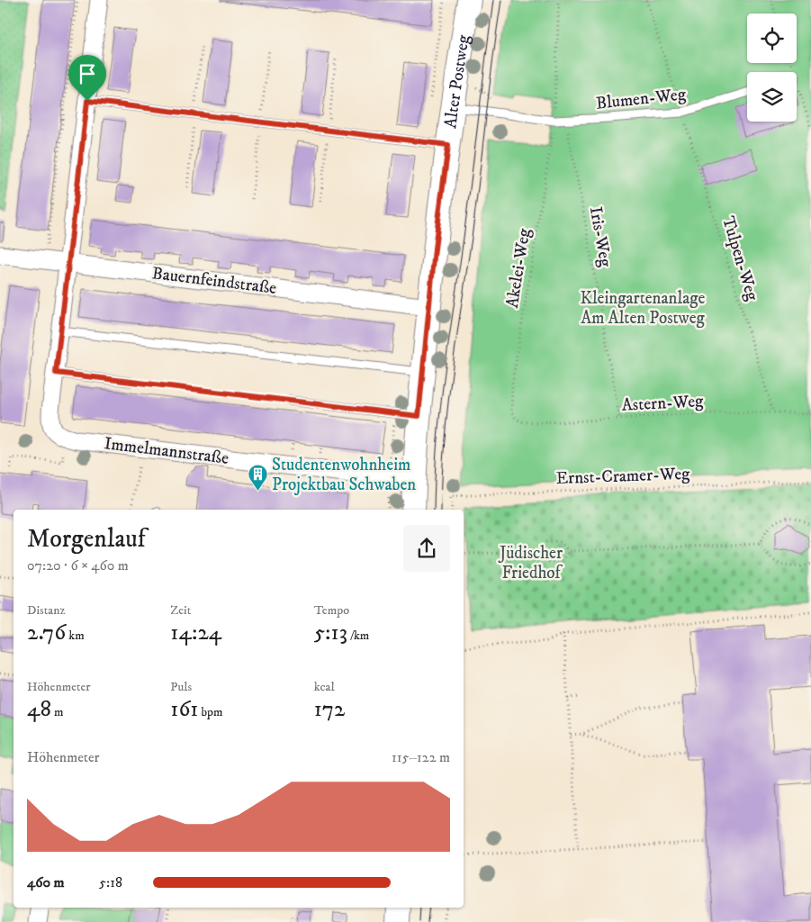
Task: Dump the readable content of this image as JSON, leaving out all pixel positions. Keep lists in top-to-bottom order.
{
  "streets": {
    "street": ["Alter Postweg", "Bauernfeindstraße", "Immelmannstraße"],
    "lane": ["Blumen-Weg"],
    "path": [
      "Iris-Weg",
      "Tulpen-Weg",
      "Akelei-Weg",
      "Astern-Weg",
      "Ernst-Cramer-Weg"
    ]
  },
  "crossings": [
    ["Alter Postweg", "Blumen-Weg"],
    ["Alter Postweg", "Bauernfeindstraße"],
    ["Alter Postweg", "Immelmannstraße"],
    ["Blumen-Weg", "Iris-Weg"],
    ["Blumen-Weg", "Tulpen-Weg"],
    ["Blumen-Weg", "Akelei-Weg"],
    ["Iris-Weg", "Akelei-Weg"],
    ["Iris-Weg", "Astern-Weg"],
    ["Tulpen-Weg", "Astern-Weg"],
    ["Akelei-Weg", "Astern-Weg"]
  ],
  "parks": ["Kleingartenanlage Am Alten Postweg", "Jüdischer Friedhof"],
  "places": {
    "building": ["Studentenwohnheim Projektbau Schwaben"]
  },
  "page": {
    "heading": ["Morgenlauf", "07:20 · 6 × 460 m"],
    "stats": [
      ["Distanz", "2.76 km"],
      ["Zeit", "14:24"],
      ["Tempo", "5:13 /km"],
      ["Höhenmeter", "48 m"],
      ["Puls", "161 bpm"],
      ["kcal", "172"]
    ],
    "chart": ["Höhenmeter", "115–122 m"],
    "list": [
      {
        "name": "460 m",
        "note": "5:18"
      }
    ]
  }
}
